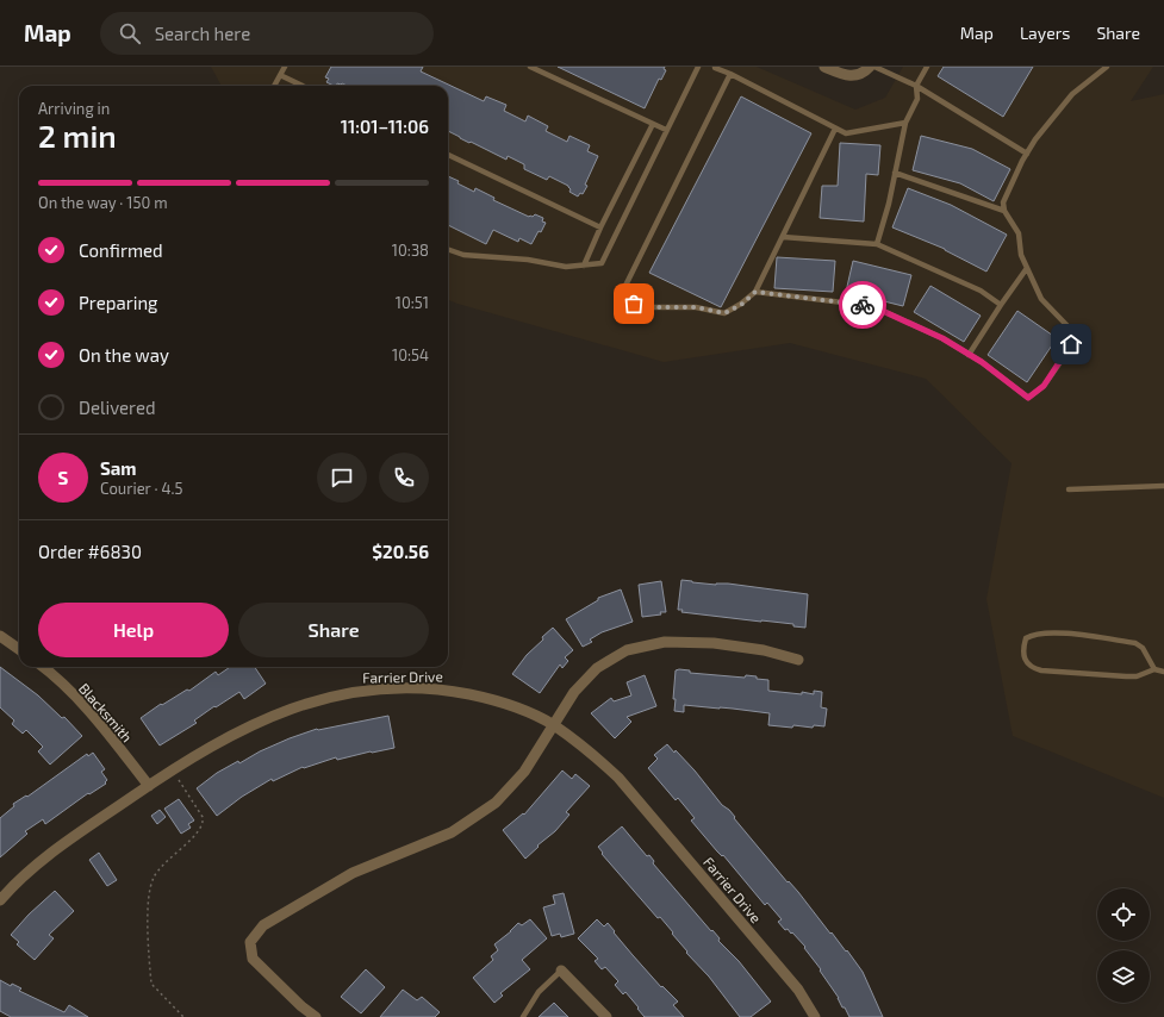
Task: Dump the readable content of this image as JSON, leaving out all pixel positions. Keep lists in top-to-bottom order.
{
  "streets": {
    "street": ["Farrier Drive", "Blacksmith"]
  },
  "crossings": [
    ["Farrier Drive", "Blacksmith"]
  ],
  "page": {
    "header": "Map",
    "search": "Search here",
    "nav": ["Map", "Layers", "Share"],
    "heading": ["2 min", "Arriving in", "11:01–11:06"],
    "panel": [
      "Sam",
      "Courier · 4.5",
      "Order #6830",
      "$20.56"
    ],
    "bar": "On the way · 150 m",
    "list": [
      ["Confirmed", "10:38"],
      ["Preparing", "10:51"],
      ["On the way", "10:54"],
      "Delivered"
    ],
    "round": "S",
    "buttons": ["Help", "Share"]
  }
}
